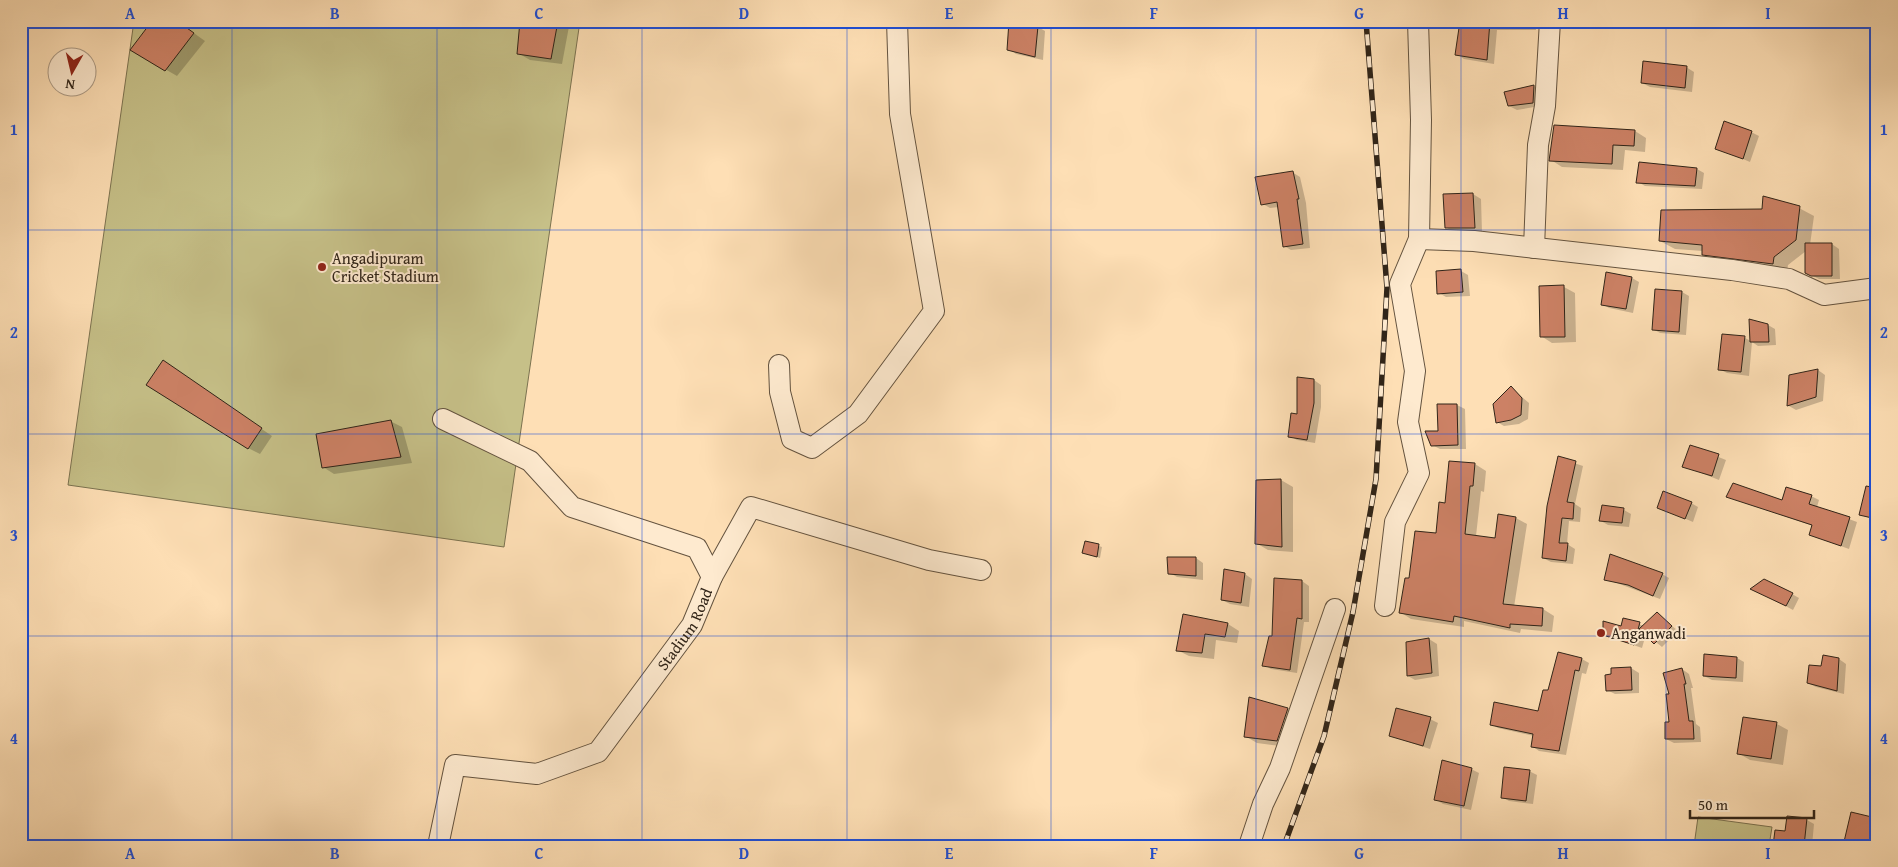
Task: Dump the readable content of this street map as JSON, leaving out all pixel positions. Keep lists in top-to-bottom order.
{
  "streets": {
    "street": ["Stadium Road"]
  },
  "places": ["Angadipuram Cricket Stadium", "Anganwadi"],
  "scale_bar": "50 m",
  "north": "bottom",
  "grid": {
    "columns": [
      "A",
      "B",
      "C",
      "D",
      "E",
      "F",
      "G",
      "H",
      "I"
    ],
    "rows": [
      "1",
      "2",
      "3",
      "4"
    ]
  }
}
